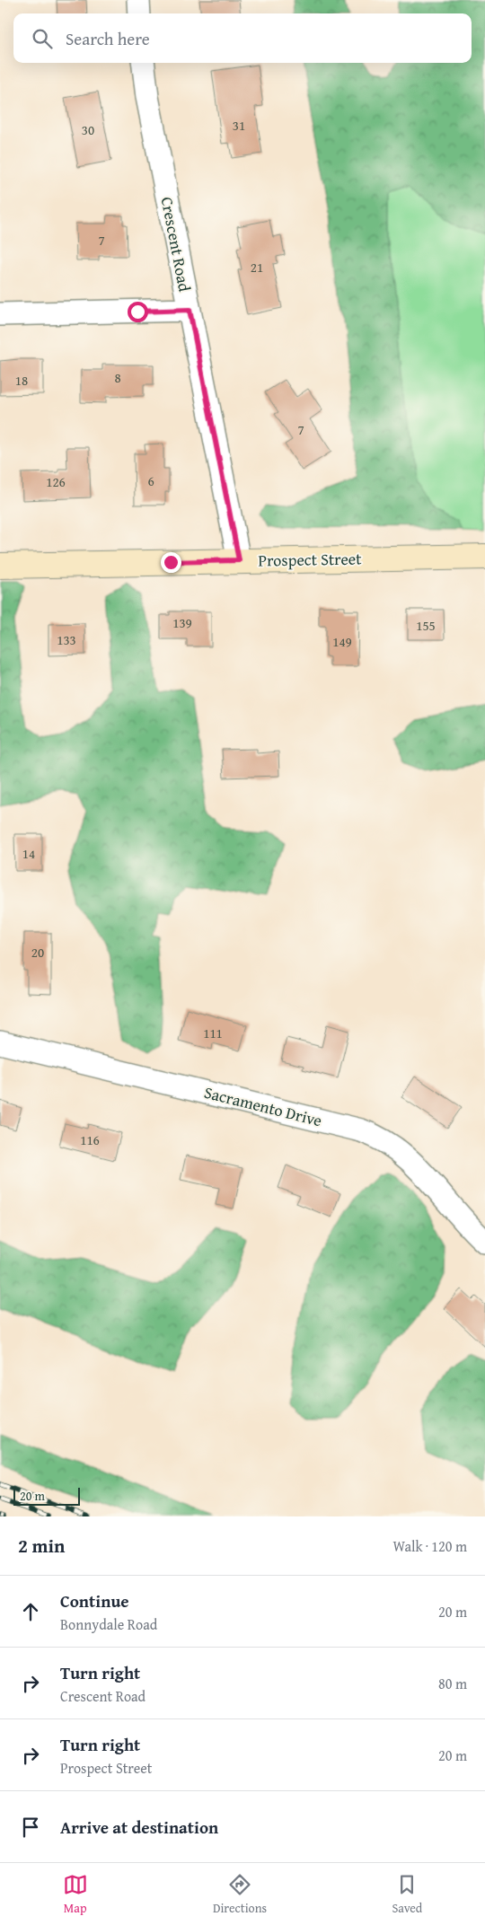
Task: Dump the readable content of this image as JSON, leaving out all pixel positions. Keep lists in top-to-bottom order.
{
  "streets": {
    "main road": ["Prospect Street"],
    "street": ["Crescent Road", "Sacramento Drive"]
  },
  "crossings": [
    ["Crescent Road", "Prospect Street"]
  ],
  "house_numbers": [
    "31",
    "30",
    "7",
    "21",
    "8",
    "18",
    "7",
    "6",
    "126",
    "139",
    "155",
    "133",
    "149",
    "14",
    "20",
    "111",
    "116"
  ],
  "scale_bar": "20 m",
  "page": {
    "search": "Search here",
    "scale": "20 m",
    "heading": ["2 min", "Walk · 120 m"],
    "list": [
      ["Continue", "Bonnydale Road", "20 m"],
      ["Turn right", "Crescent Road", "80 m"],
      ["Turn right", "Prospect Street", "20 m"],
      "Arrive at destination"
    ],
    "nav": ["Map", "Directions", "Saved"]
  }
}
